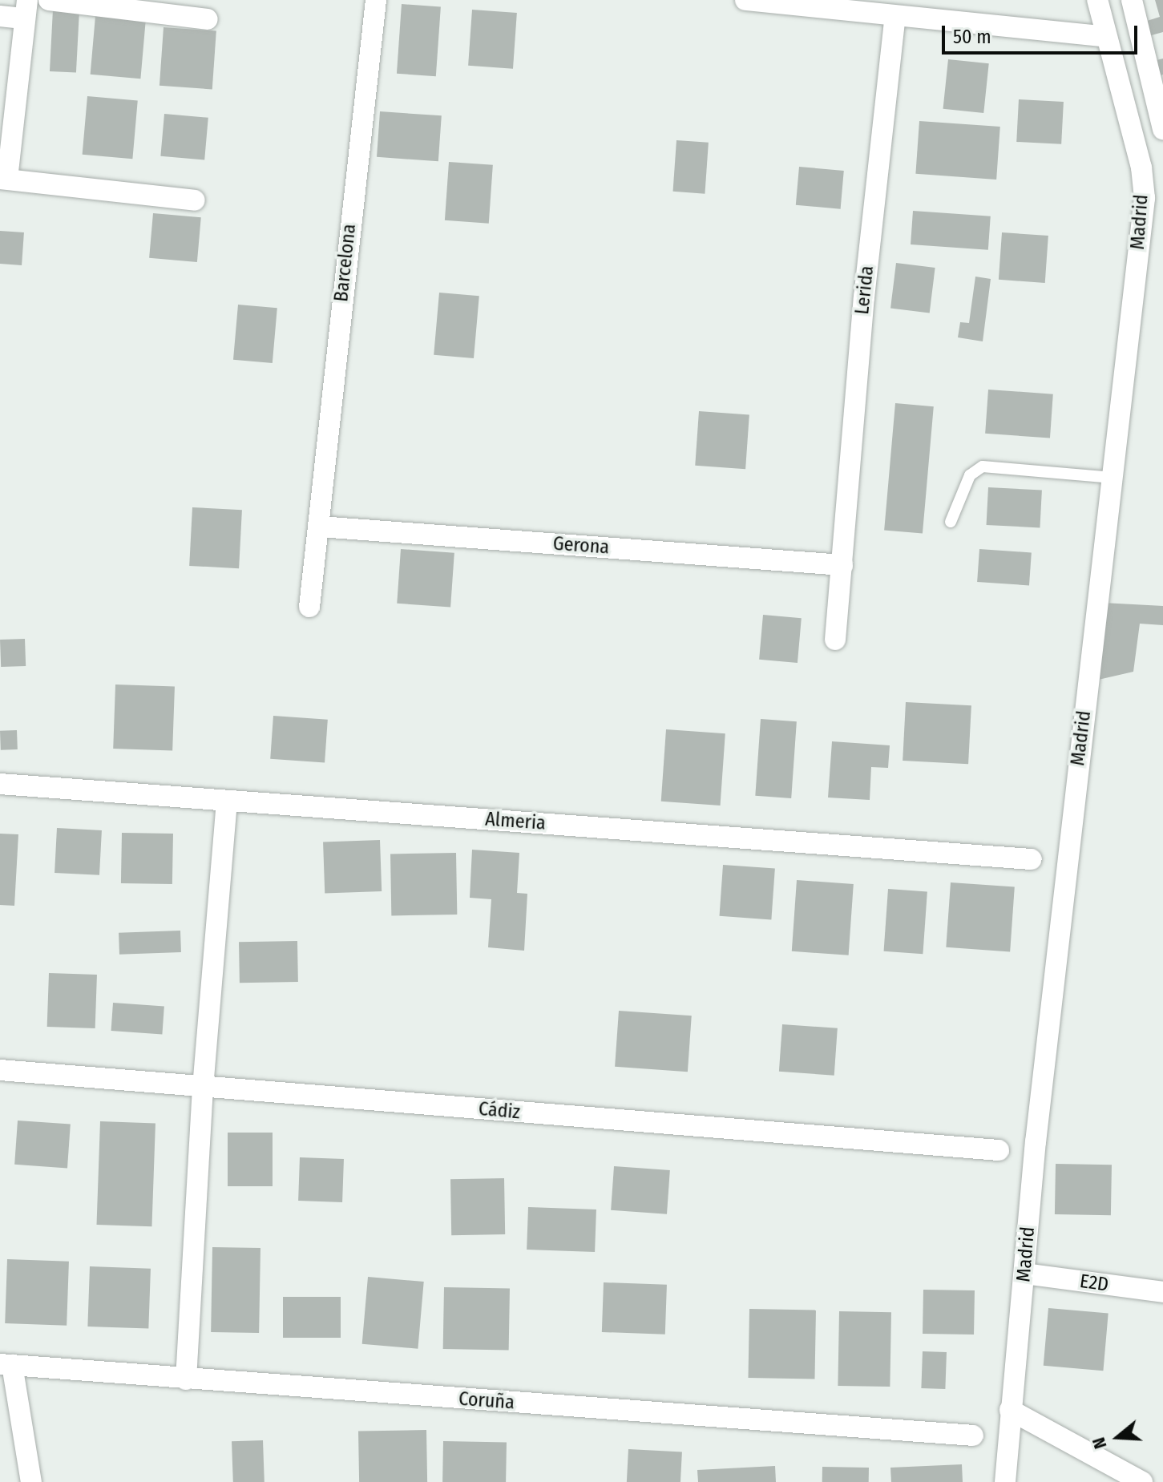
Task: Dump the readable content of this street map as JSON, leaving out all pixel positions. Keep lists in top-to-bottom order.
{
  "streets": {
    "street": [
      "Madrid",
      "Barcelona",
      "Lerida",
      "Gerona",
      "Almeria",
      "Cádiz",
      "E2D",
      "Coruña"
    ]
  },
  "crossings": [
    ["Madrid", "E2D"],
    ["Barcelona", "Gerona"],
    ["Lerida", "Gerona"]
  ],
  "scale_bar": "50 m",
  "north": "left"
}
